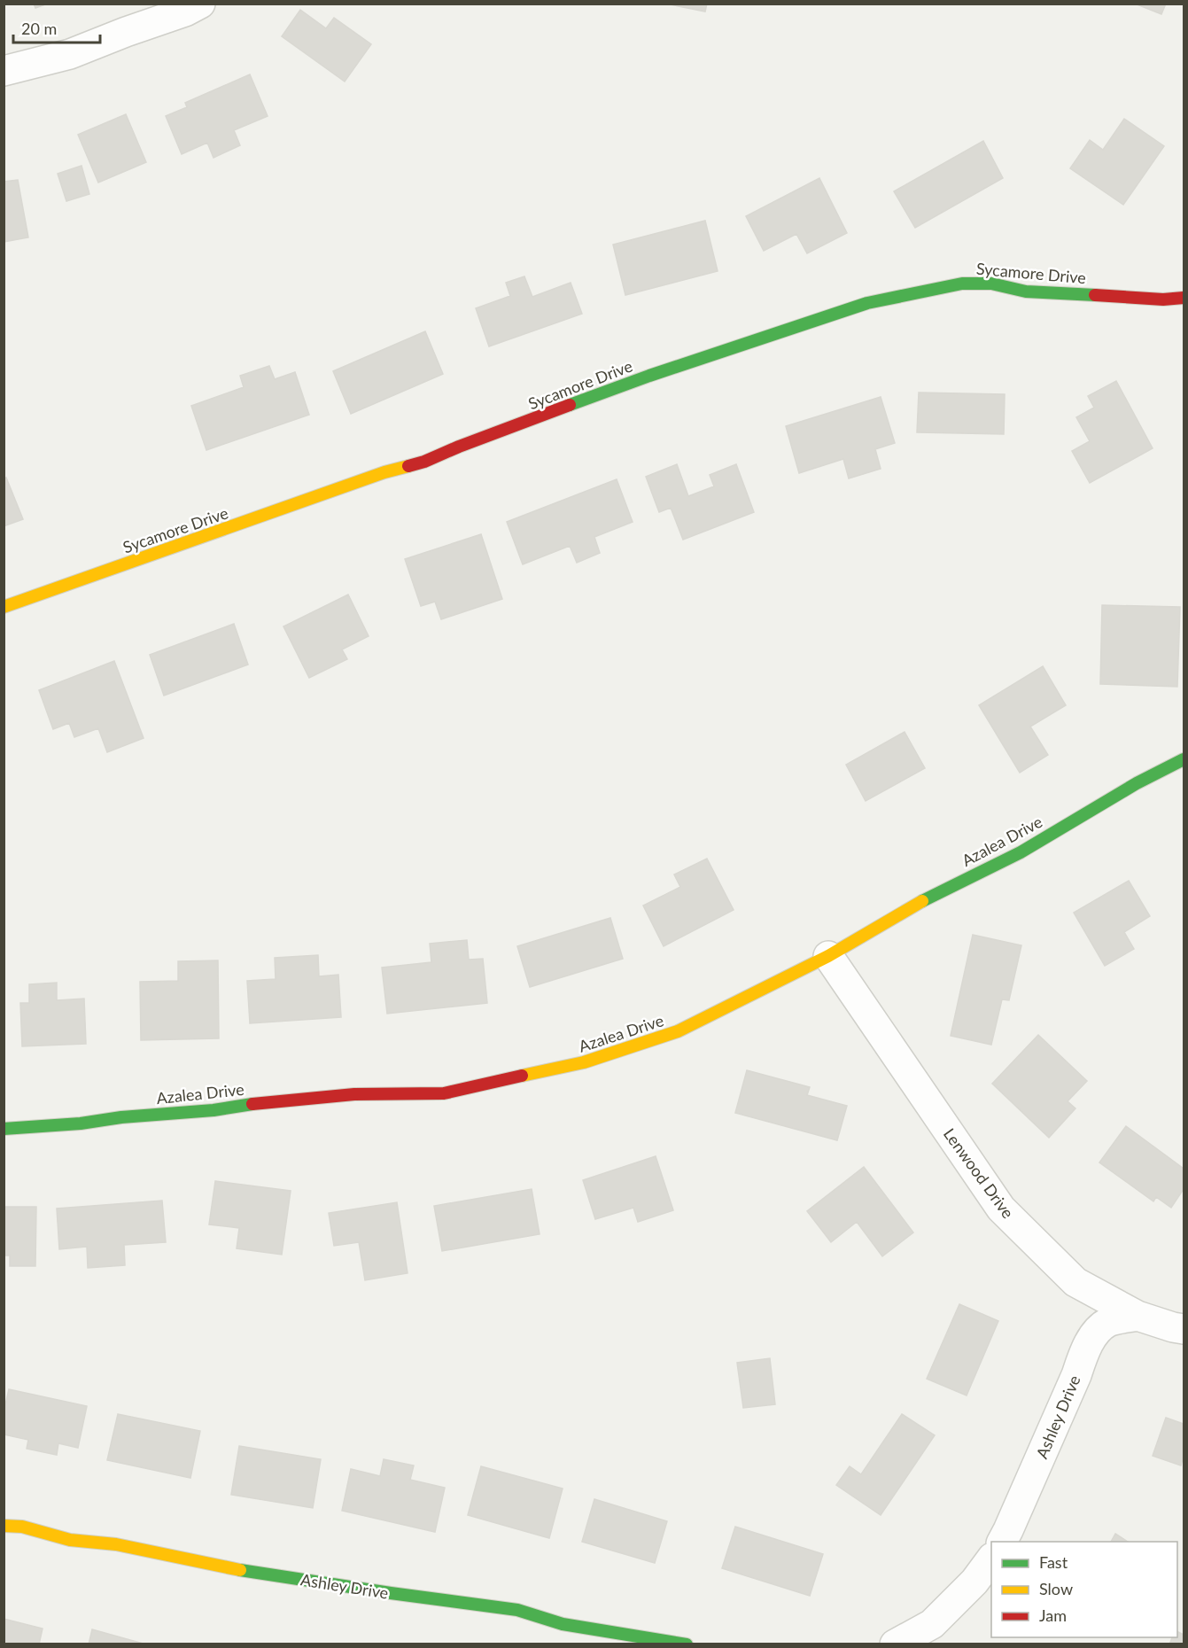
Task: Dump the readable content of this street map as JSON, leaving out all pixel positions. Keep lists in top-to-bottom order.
{
  "streets": {
    "street": [
      "Sycamore Drive",
      "Azalea Drive",
      "Lenwood Drive",
      "Ashley Drive"
    ]
  },
  "crossings": [
    ["Azalea Drive", "Lenwood Drive"],
    ["Lenwood Drive", "Ashley Drive"]
  ],
  "legend": ["Fast", "Slow", "Jam"],
  "scale_bar": "20 m"
}
